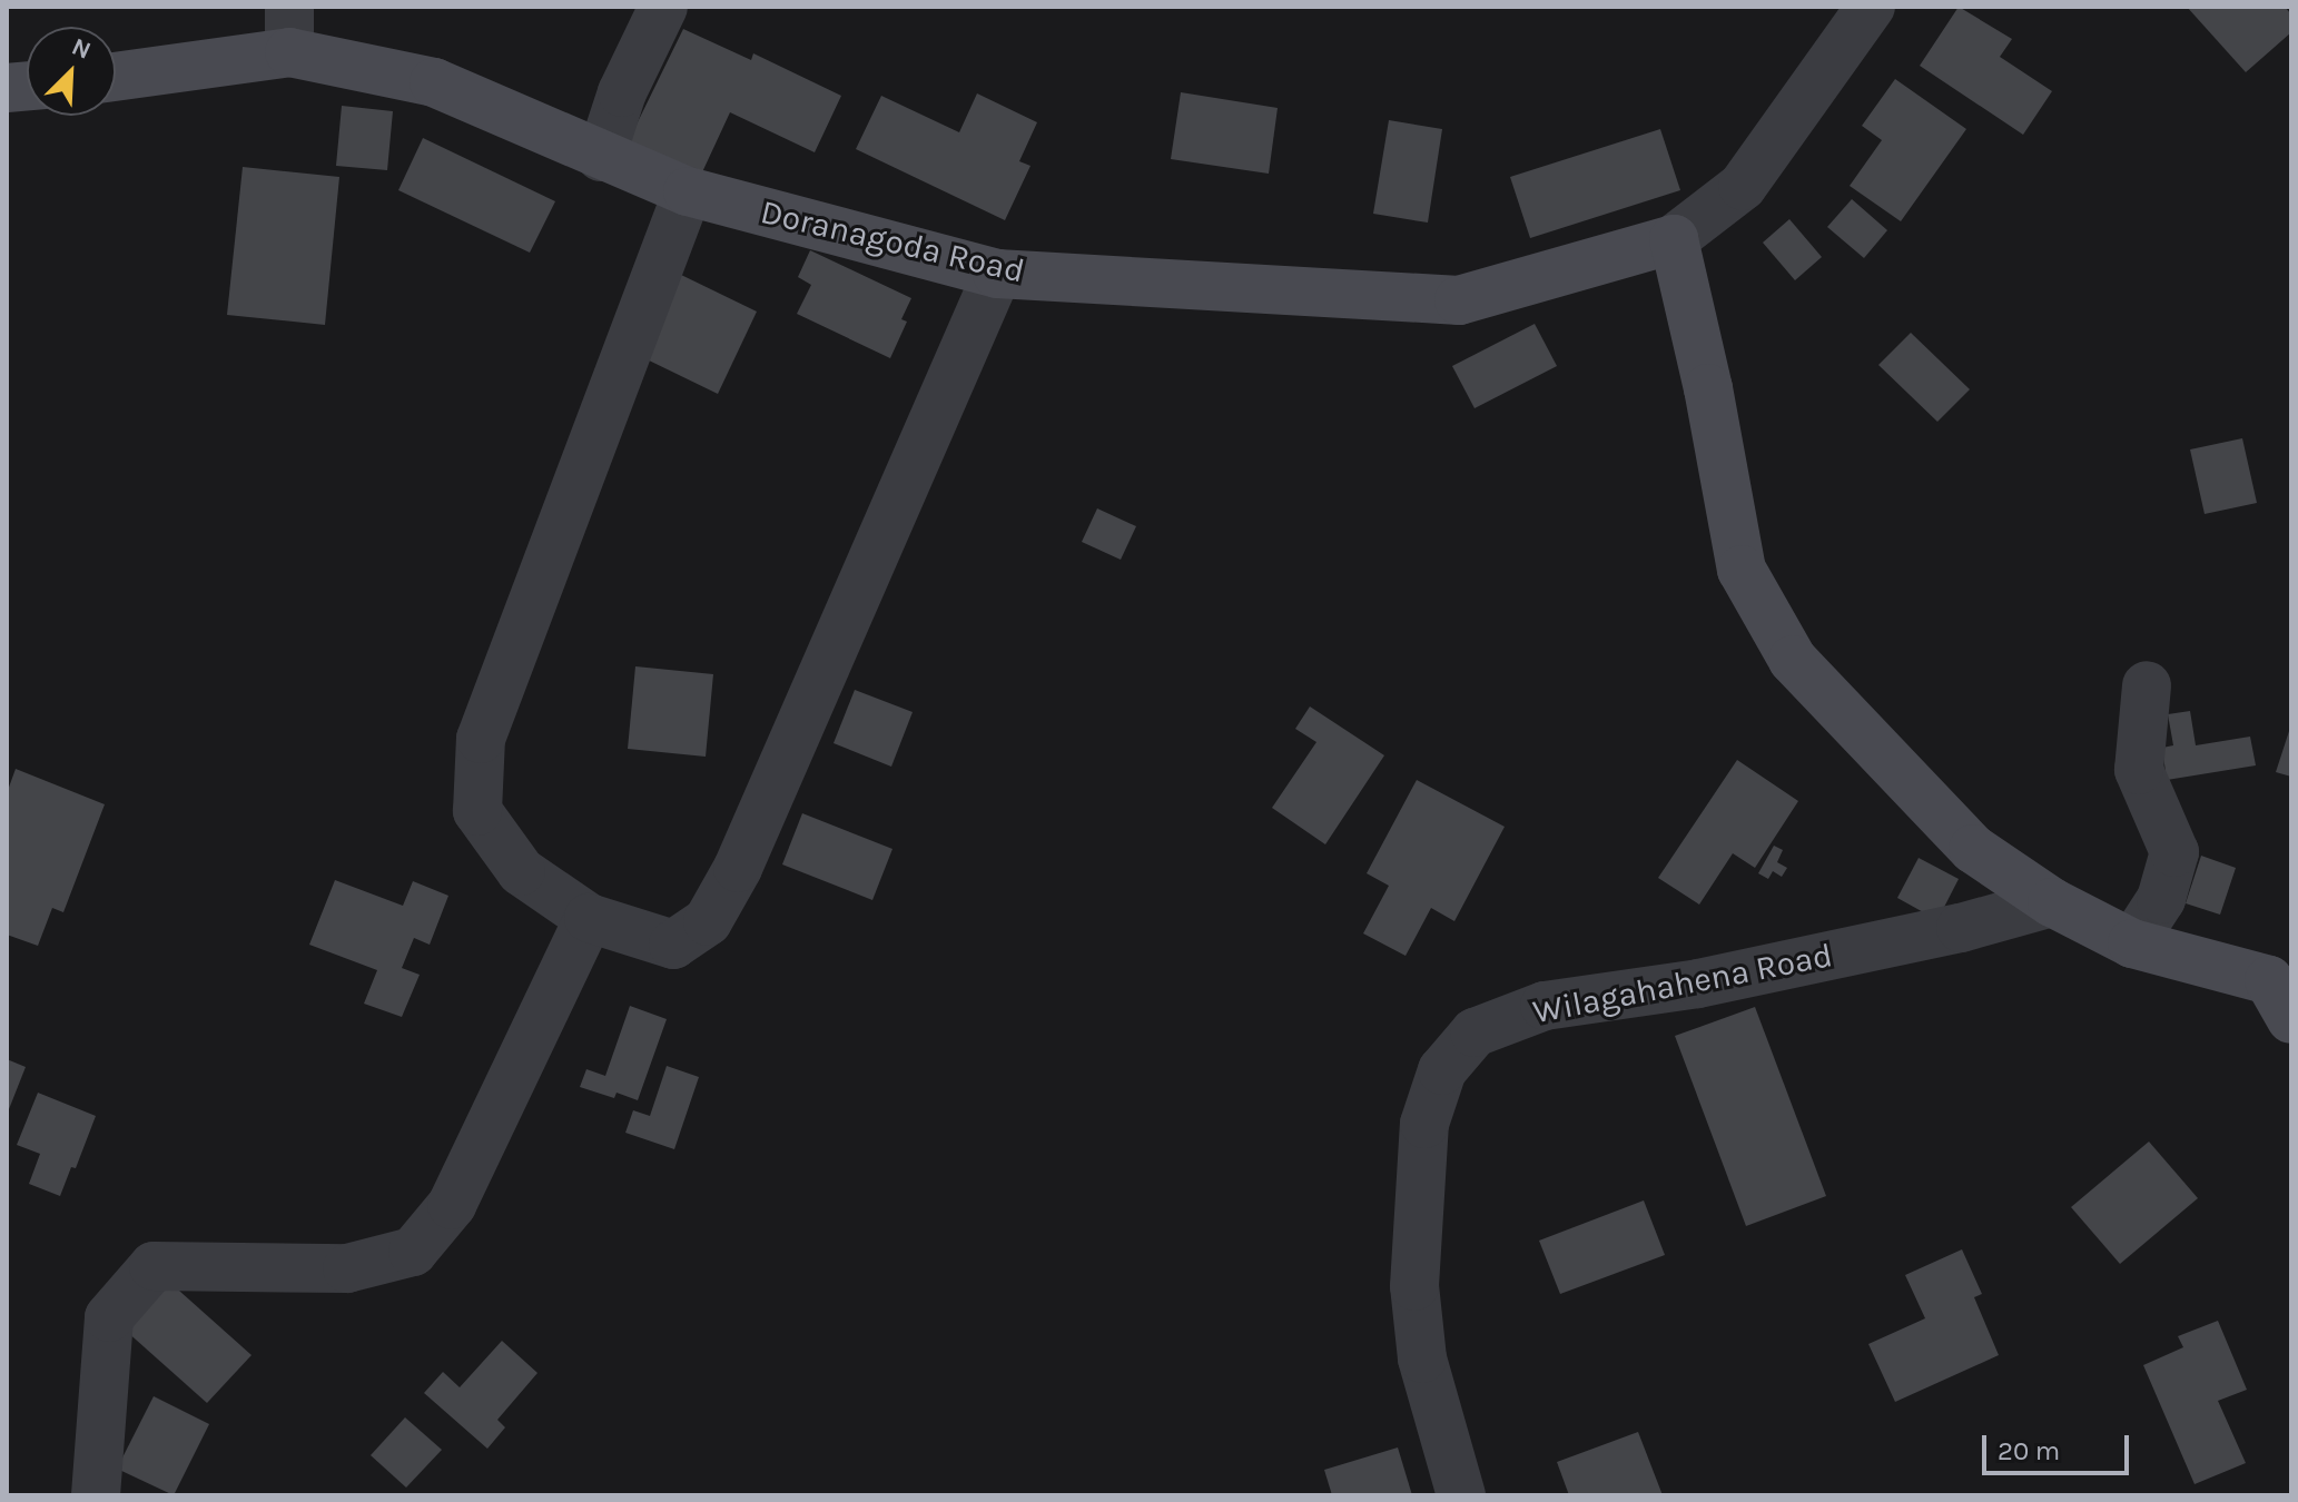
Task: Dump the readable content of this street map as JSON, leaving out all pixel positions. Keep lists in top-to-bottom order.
{
  "streets": {
    "street": ["Doranagoda Road", "Wilagahahena Road"]
  },
  "scale_bar": "20 m",
  "north": "top right"
}
